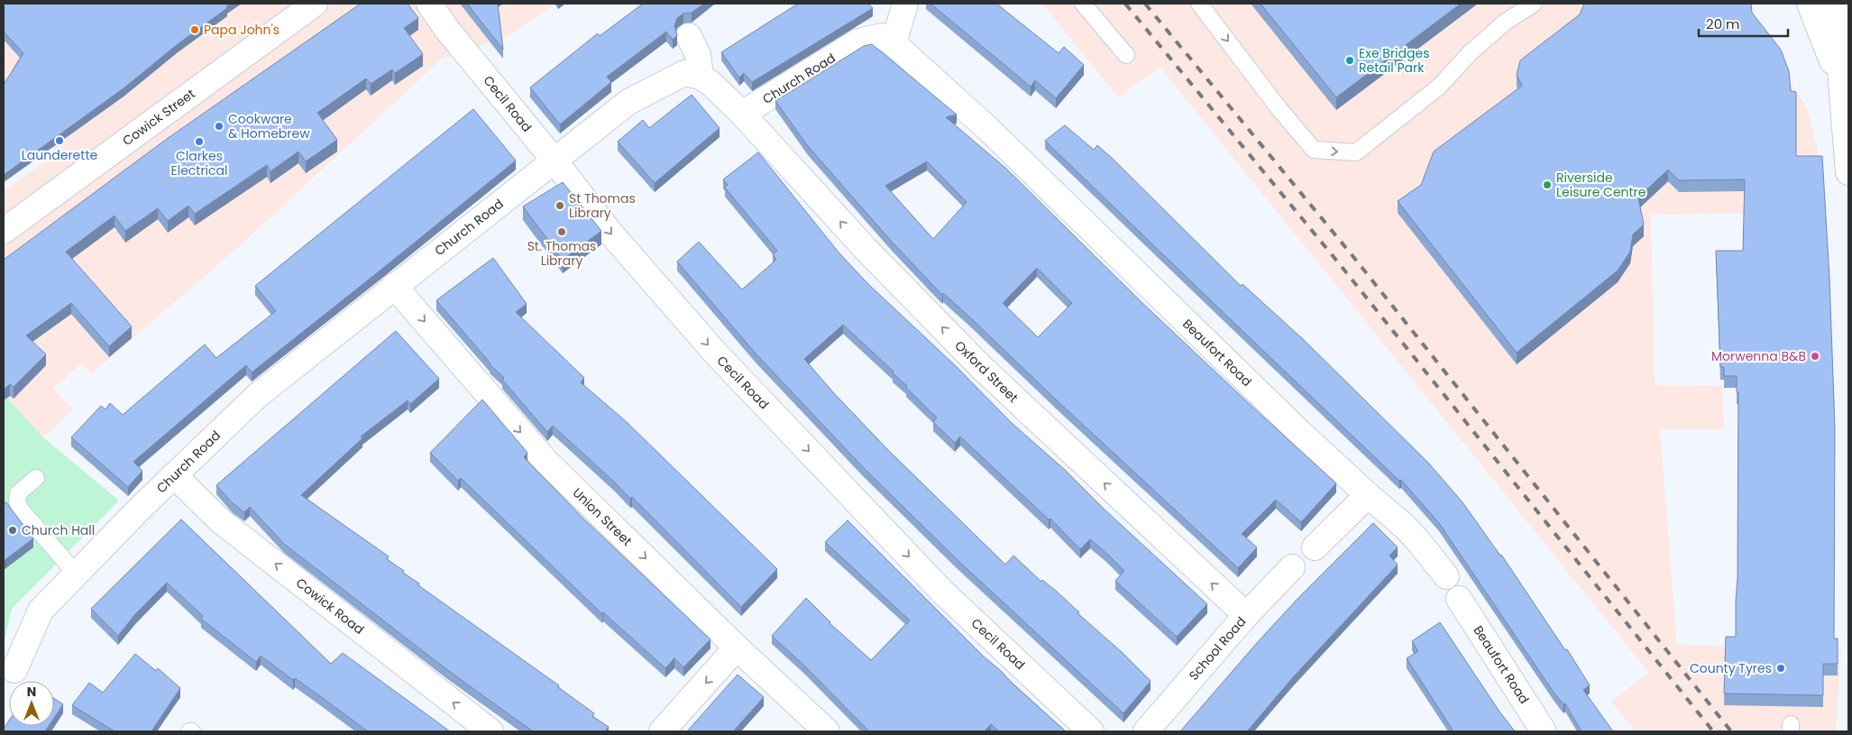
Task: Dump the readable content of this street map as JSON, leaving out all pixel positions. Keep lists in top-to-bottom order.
{
  "streets": {
    "main road": [
      "Church Road",
      "Cecil Road",
      "Cowick Street",
      "Beaufort Road",
      "Oxford Street",
      "Union Street",
      "Cowick Road",
      "School Road"
    ]
  },
  "crossings": [
    ["Church Road", "Cecil Road"],
    ["Church Road", "Beaufort Road"],
    ["Church Road", "Oxford Street"],
    ["Church Road", "Union Street"],
    ["Church Road", "Cowick Road"],
    ["Oxford Street", "School Road"]
  ],
  "one_way": [
    "Cecil Road",
    "Oxford Street",
    "Union Street",
    "Cowick Road"
  ],
  "places": [
    "Papa John's",
    "Exe Bridges Retail Park",
    "Cookware & Homebrew",
    "Launderette",
    "Clarkes Electrical",
    "Riverside Leisure Centre",
    "St Thomas Library",
    "St. Thomas Library",
    "Morwenna B&B",
    "Church Hall",
    "County Tyres"
  ],
  "scale_bar": "20 m",
  "north": "top"
}
